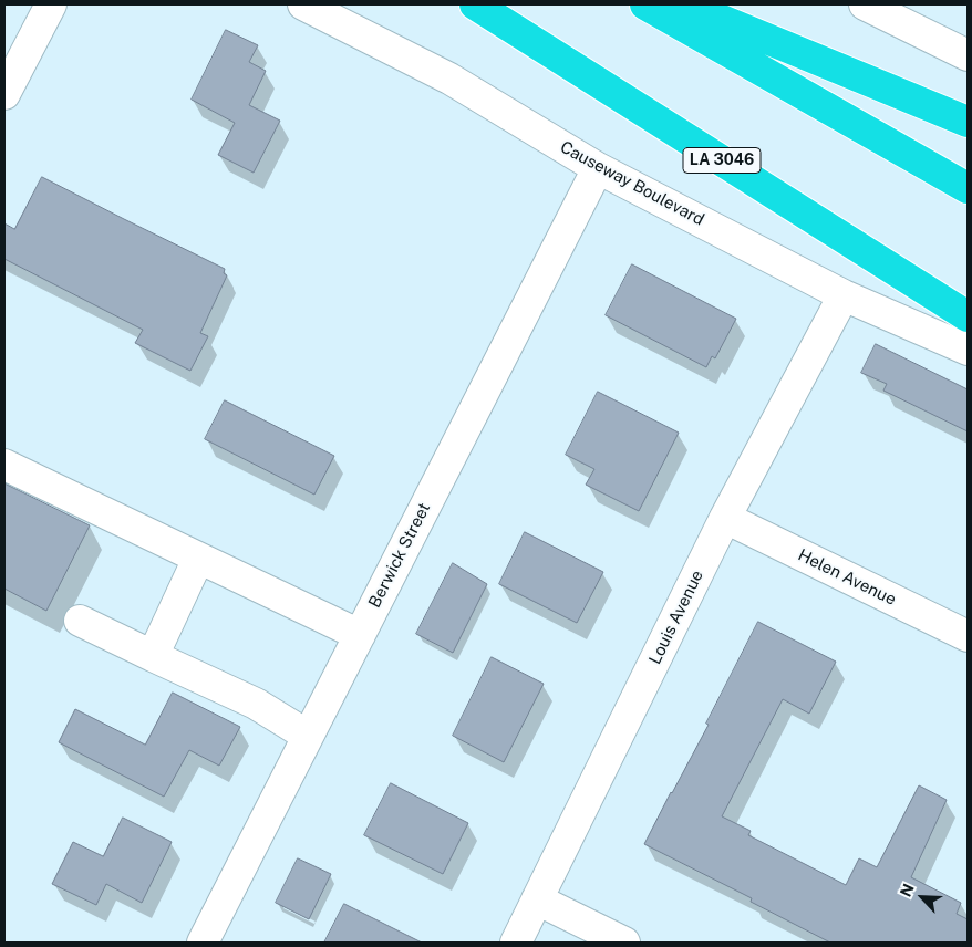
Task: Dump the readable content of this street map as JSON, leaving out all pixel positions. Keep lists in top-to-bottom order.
{
  "streets": {
    "highway": ["LA 3046"],
    "street": [
      "Causeway Boulevard",
      "Berwick Street",
      "Helen Avenue",
      "Louis Avenue"
    ]
  },
  "crossings": [
    ["Causeway Boulevard", "Berwick Street"],
    ["Causeway Boulevard", "Louis Avenue"],
    ["Helen Avenue", "Louis Avenue"]
  ],
  "north": "top left"
}
